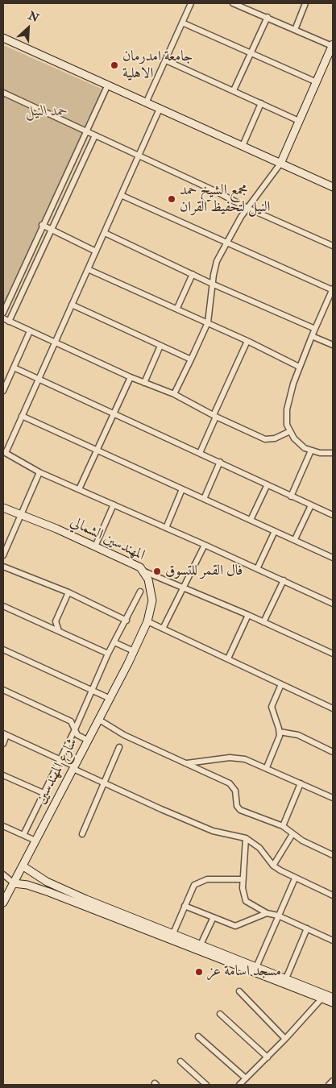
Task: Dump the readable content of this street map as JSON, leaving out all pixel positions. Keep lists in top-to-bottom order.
{
  "streets": {
    "main road": ["المهندسين الشمالي", "شارع المهندسين"]
  },
  "crossings": [
    ["المهندسين الشمالي", "شارع المهندسين"]
  ],
  "parks": ["حمد النيل"],
  "places": [
    "جامعة امدرمان الاهلية",
    "مجمع الشيخ حمد النيل لتحفيظ القران",
    "فال القمر للتسوق",
    "مسجد اسامة عز"
  ],
  "north": "top right"
}
